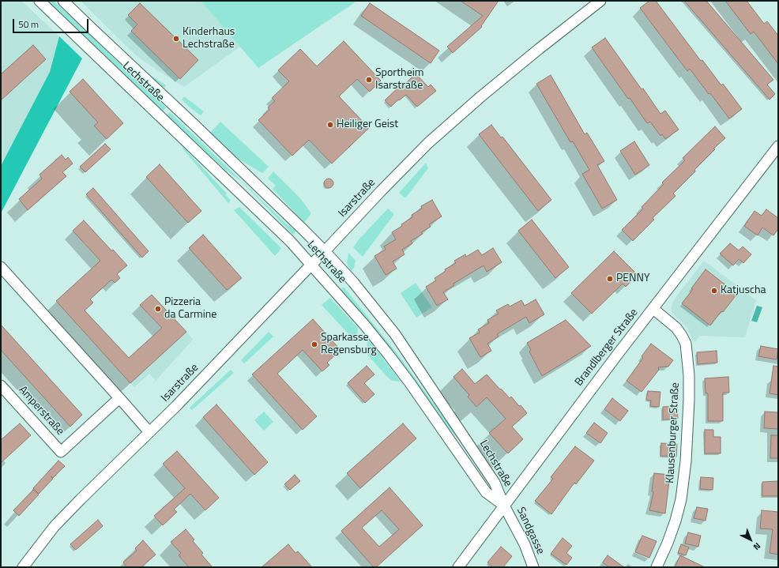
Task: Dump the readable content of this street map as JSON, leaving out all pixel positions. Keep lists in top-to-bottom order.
{
  "streets": {
    "street": [
      "Lechstraße",
      "Isarstraße",
      "Brandlberger Straße",
      "Amperstraße",
      "Klausenburger Straße",
      "Sandgasse"
    ]
  },
  "crossings": [
    ["Lechstraße", "Isarstraße"],
    ["Lechstraße", "Brandlberger Straße"],
    ["Lechstraße", "Sandgasse"],
    ["Brandlberger Straße", "Klausenburger Straße"],
    ["Brandlberger Straße", "Sandgasse"]
  ],
  "places": [
    "Kinderhaus Lechstraße",
    "Sportheim Isarstraße",
    "Heiliger Geist",
    "PENNY",
    "Katjuscha",
    "Pizzeria da Carmine",
    "Sparkasse Regensburg"
  ],
  "scale_bar": "50 m",
  "north": "bottom right"
}
